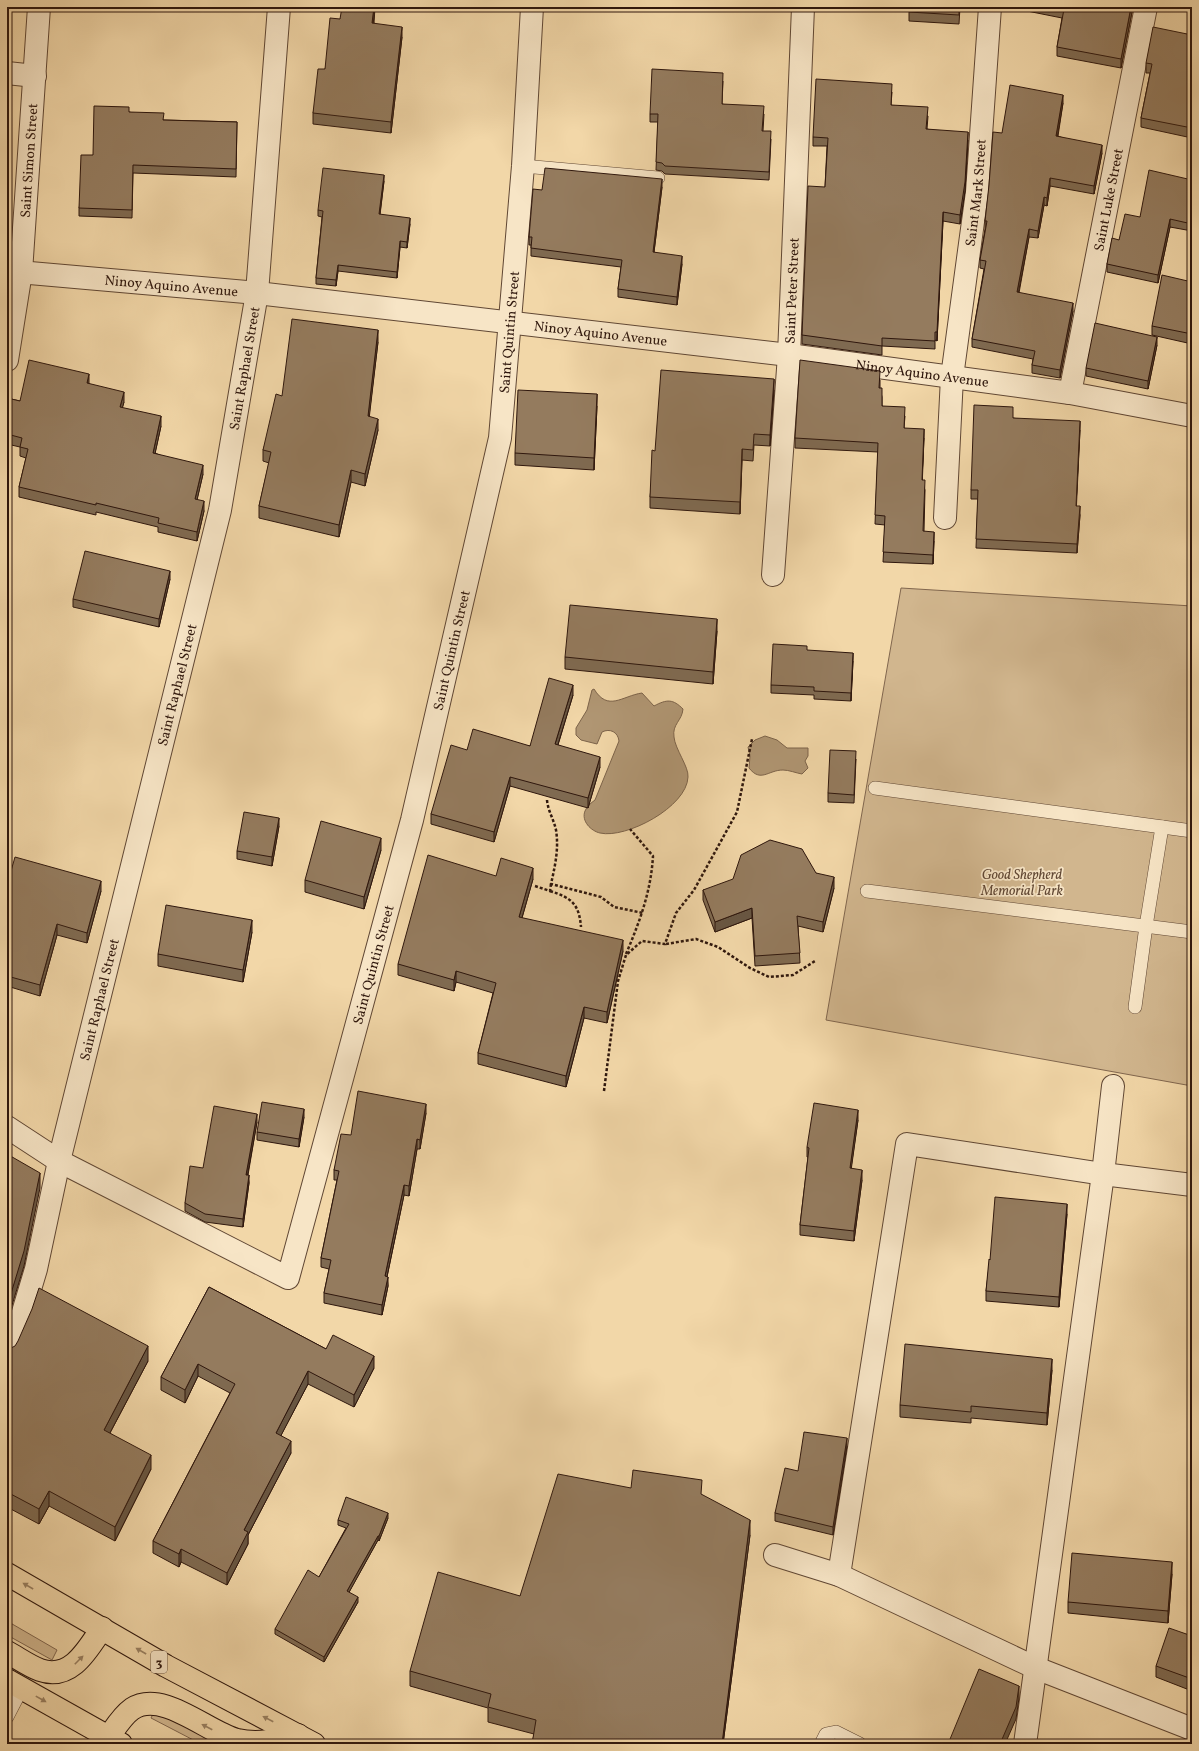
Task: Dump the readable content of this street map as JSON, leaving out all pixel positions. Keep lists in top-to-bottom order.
{
  "streets": {
    "highway": ["3"],
    "street": [
      "Saint Simon Street",
      "Saint Mark Street",
      "Saint Luke Street",
      "Ninoy Aquino Avenue",
      "Saint Peter Street",
      "Saint Quintin Street",
      "Saint Raphael Street"
    ]
  },
  "crossings": [
    ["Saint Simon Street", "Ninoy Aquino Avenue"],
    ["Saint Mark Street", "Ninoy Aquino Avenue"],
    ["Saint Luke Street", "Ninoy Aquino Avenue"],
    ["Ninoy Aquino Avenue", "Saint Peter Street"],
    ["Ninoy Aquino Avenue", "Saint Quintin Street"],
    ["Ninoy Aquino Avenue", "Saint Raphael Street"],
    ["Saint Quintin Street", "Saint Raphael Street"]
  ],
  "parks": ["Good Shepherd Memorial Park"]
}
